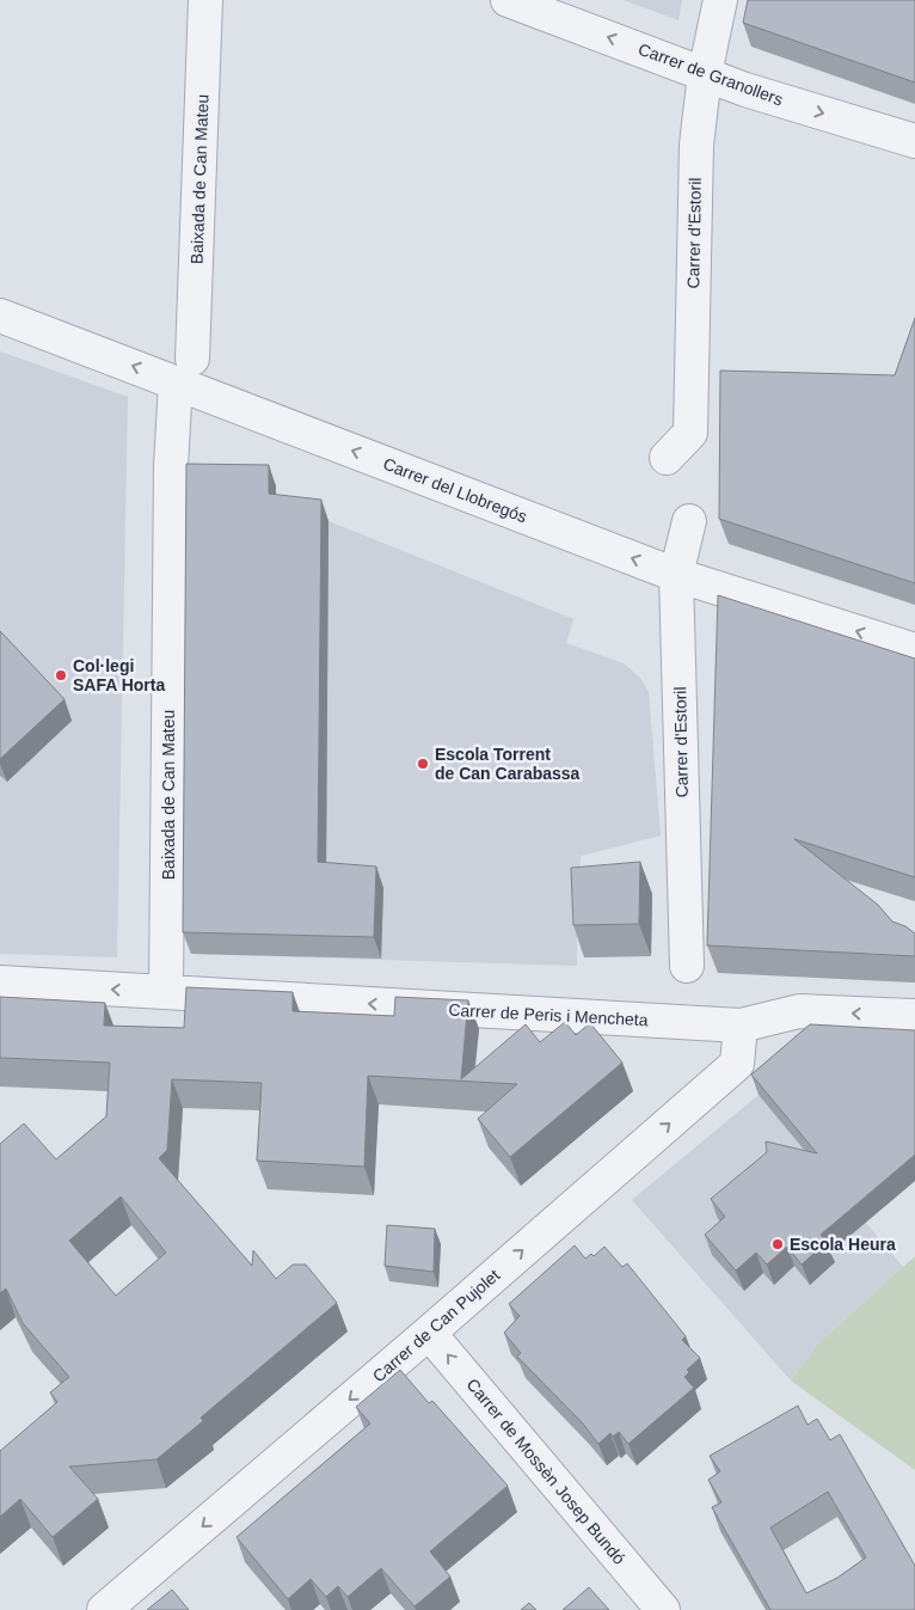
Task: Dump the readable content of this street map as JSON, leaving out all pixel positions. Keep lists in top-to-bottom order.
{
  "streets": {
    "street": [
      "Carrer de Granollers",
      "Baixada de Can Mateu",
      "Carrer d'Estoril",
      "Carrer del Llobregós",
      "Carrer de Peris i Mencheta",
      "Carrer de Can Pujolet",
      "Carrer de Mossèn Josep Bundó"
    ]
  },
  "crossings": [
    ["Carrer de Granollers", "Carrer d'Estoril"],
    ["Baixada de Can Mateu", "Carrer del Llobregós"],
    ["Baixada de Can Mateu", "Carrer de Peris i Mencheta"],
    ["Carrer d'Estoril", "Carrer del Llobregós"],
    ["Carrer de Peris i Mencheta", "Carrer de Can Pujolet"],
    ["Carrer de Can Pujolet", "Carrer de Mossèn Josep Bundó"]
  ],
  "one_way": ["Carrer del Llobregós", "Carrer de Peris i Mencheta", "Carrer de Mossèn Josep Bundó"],
  "places": ["Col·legi SAFA Horta", "Escola Torrent de Can Carabassa", "Escola Heura"]
}
